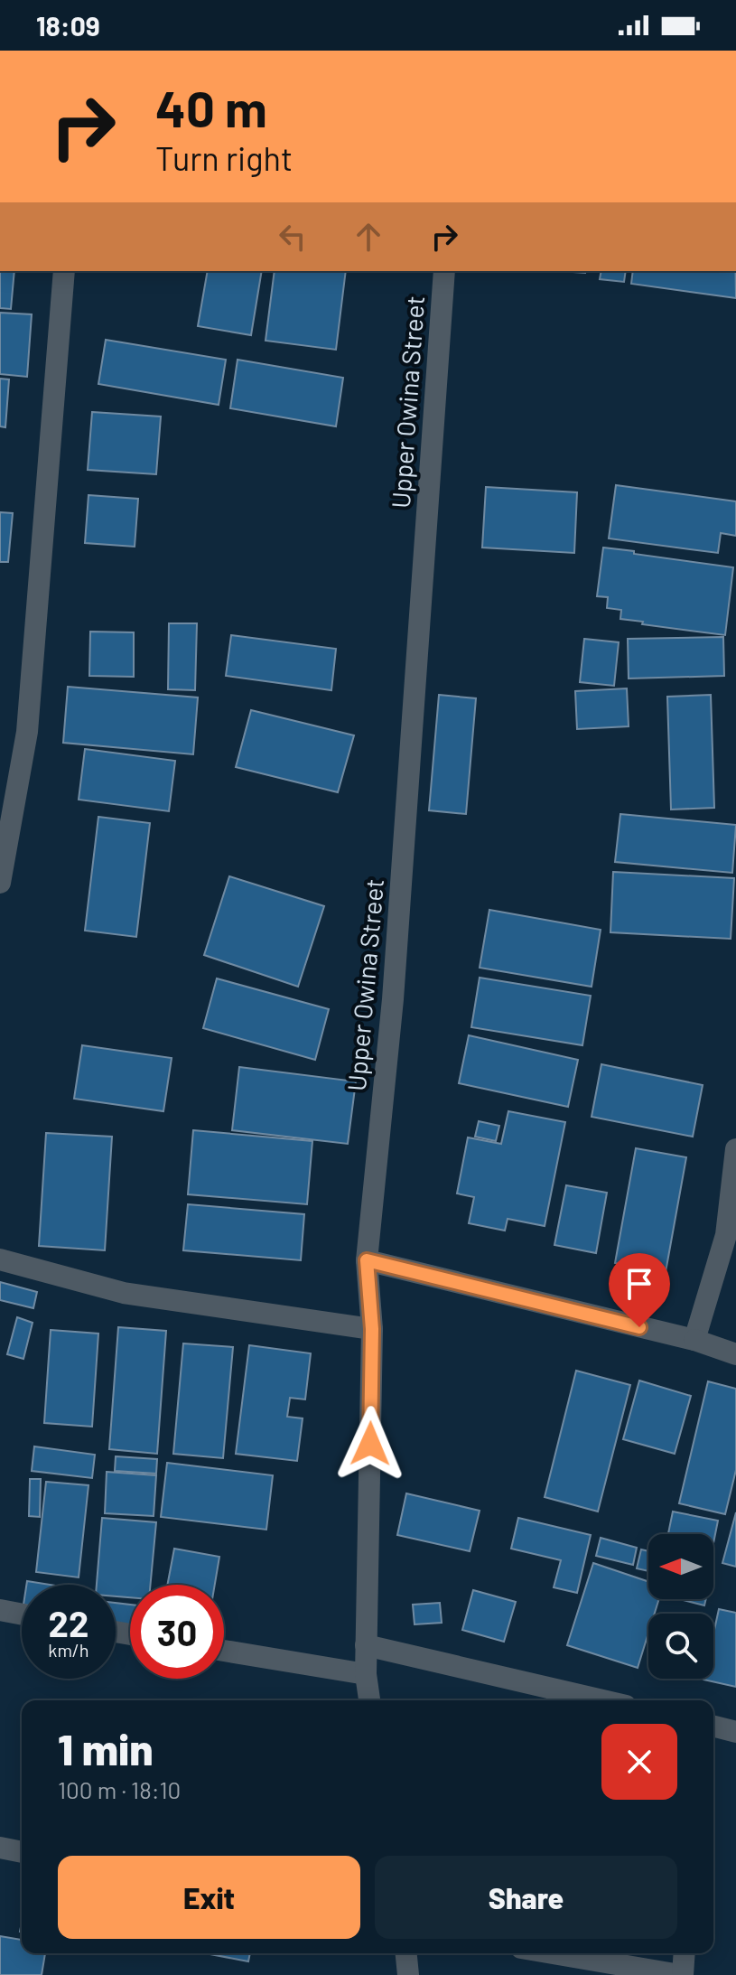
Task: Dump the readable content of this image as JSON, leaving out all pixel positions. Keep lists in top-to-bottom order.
{
  "streets": {
    "street": ["Upper Owina Street"]
  },
  "north": "left",
  "page": {
    "status": "18:09",
    "turn": ["40 m", "Turn right"],
    "speed": "22 km/h",
    "limit": "30",
    "heading": ["1 min", "100 m · 18:10"],
    "buttons": ["Exit", "Share"]
  }
}
